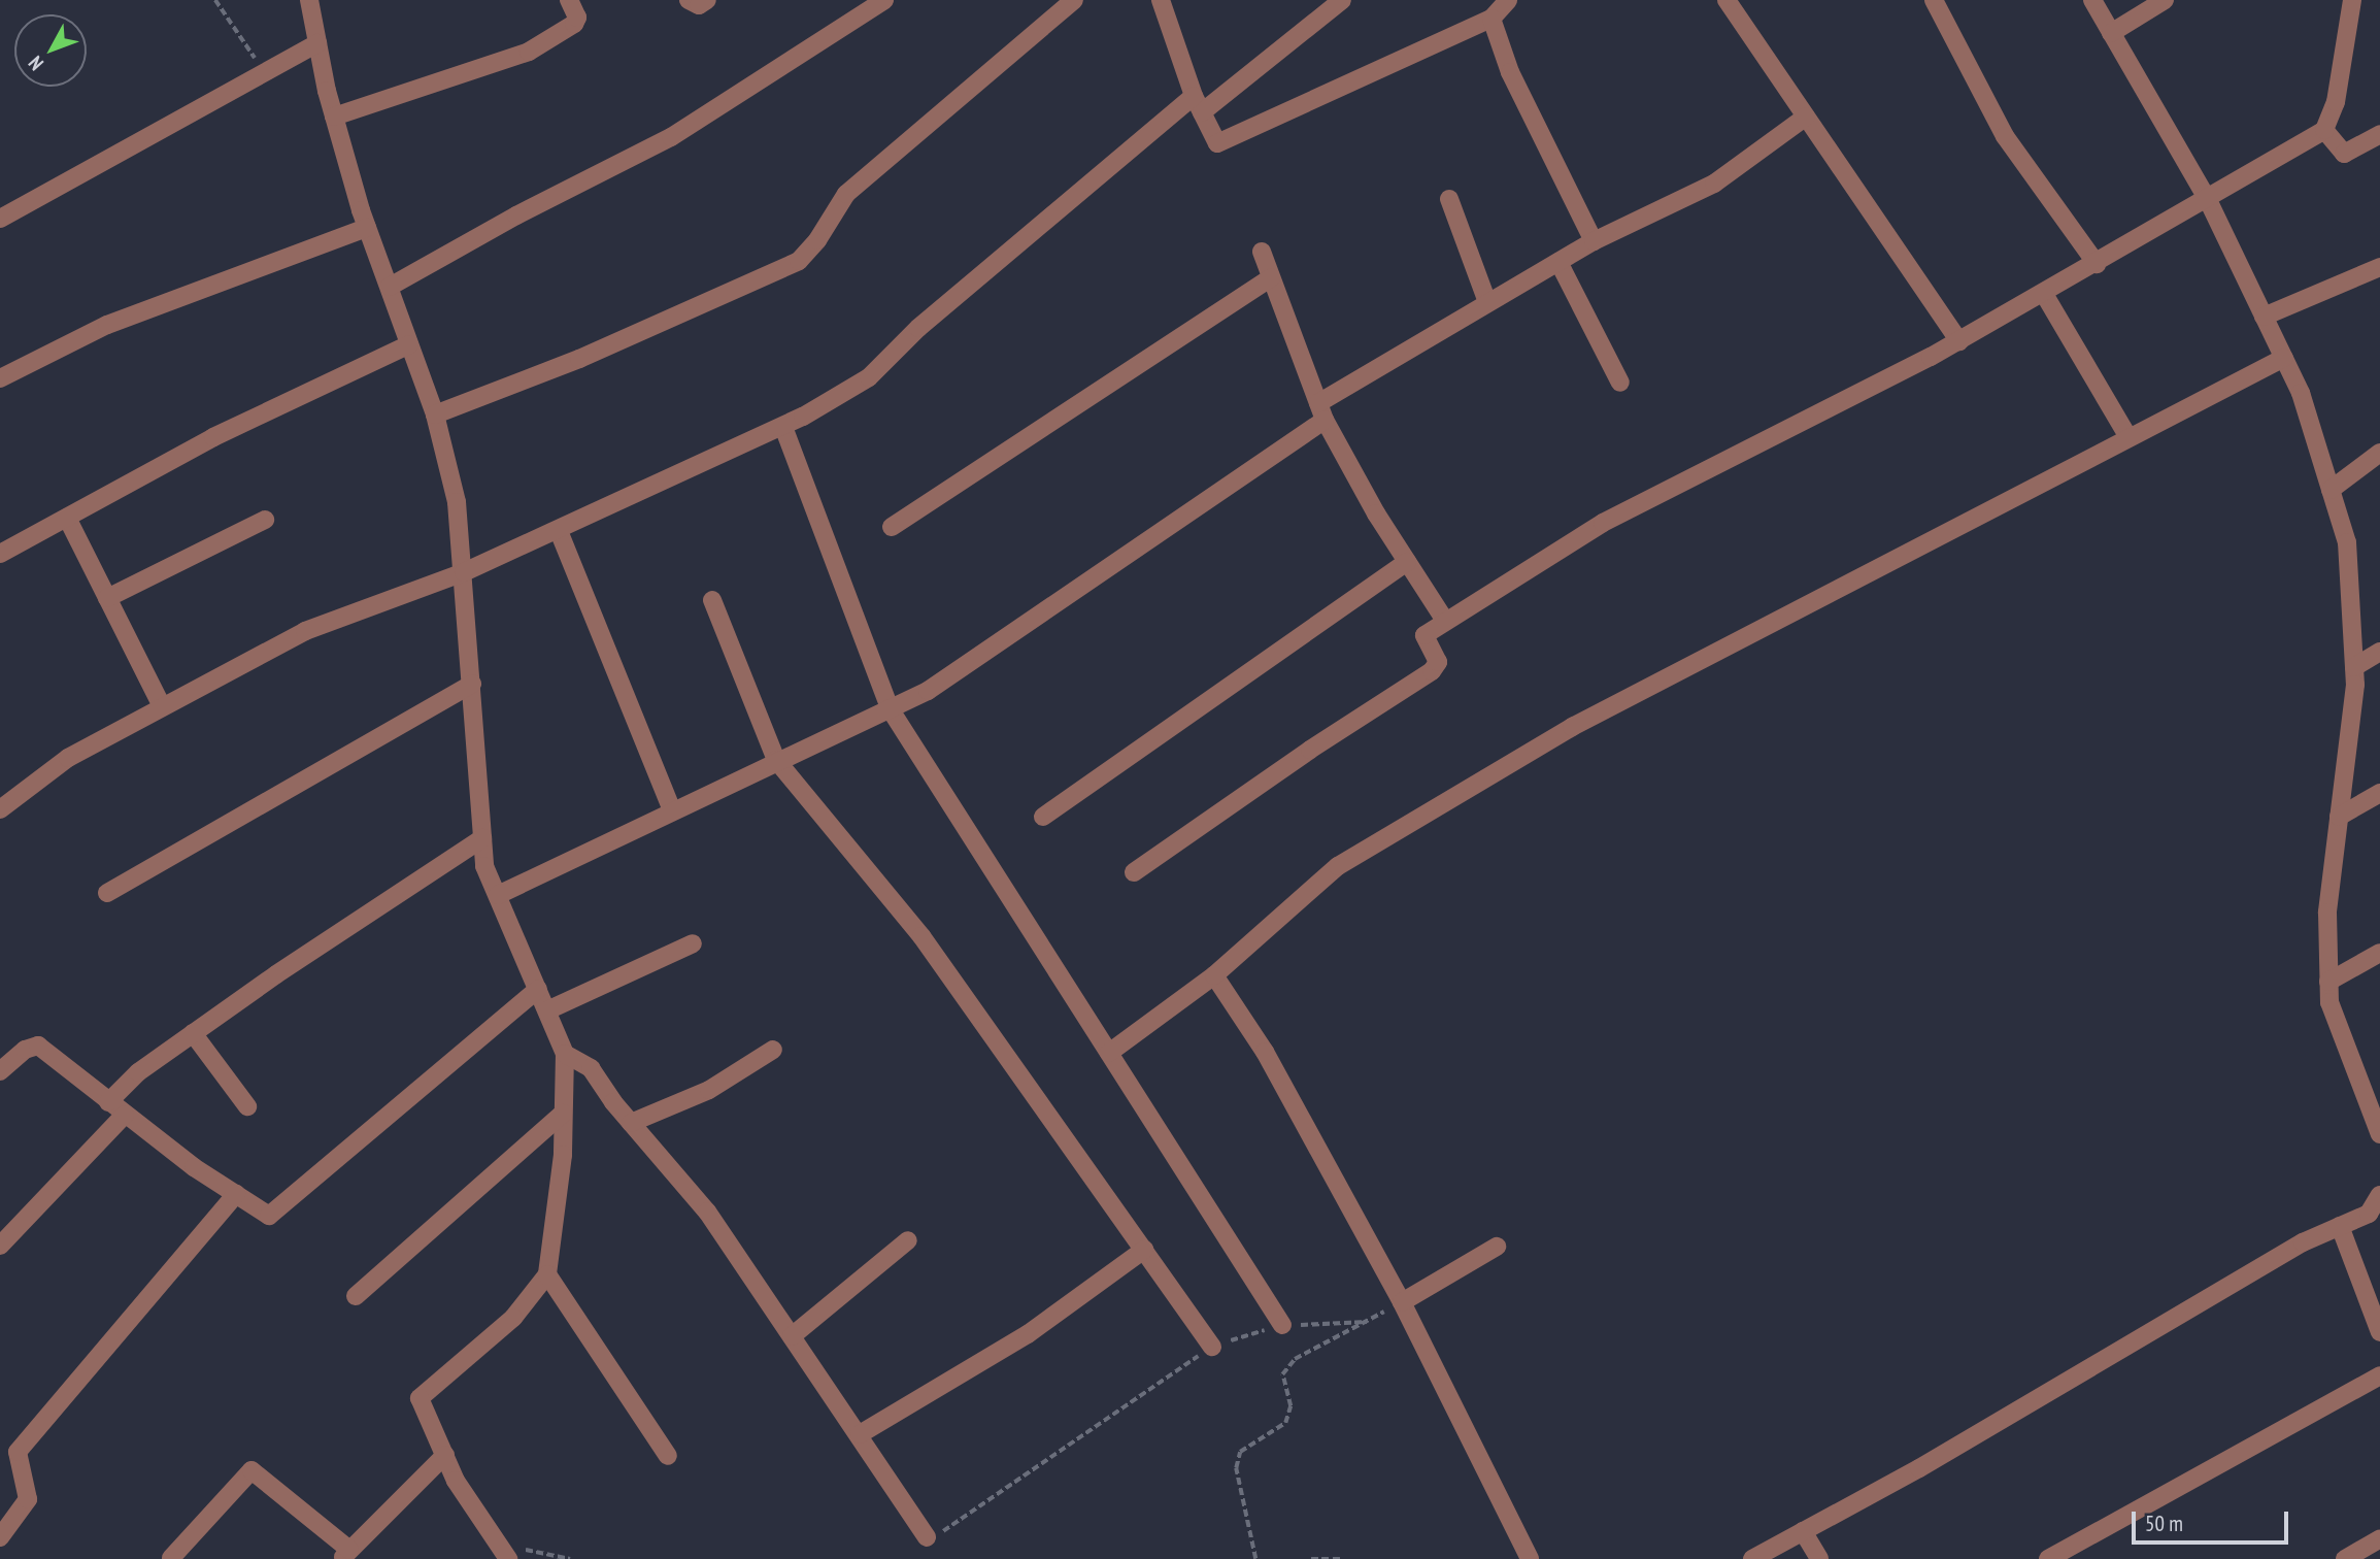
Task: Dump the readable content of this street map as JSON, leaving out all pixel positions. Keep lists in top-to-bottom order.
{
  "scale_bar": "50 m",
  "north": "bottom left"
}
